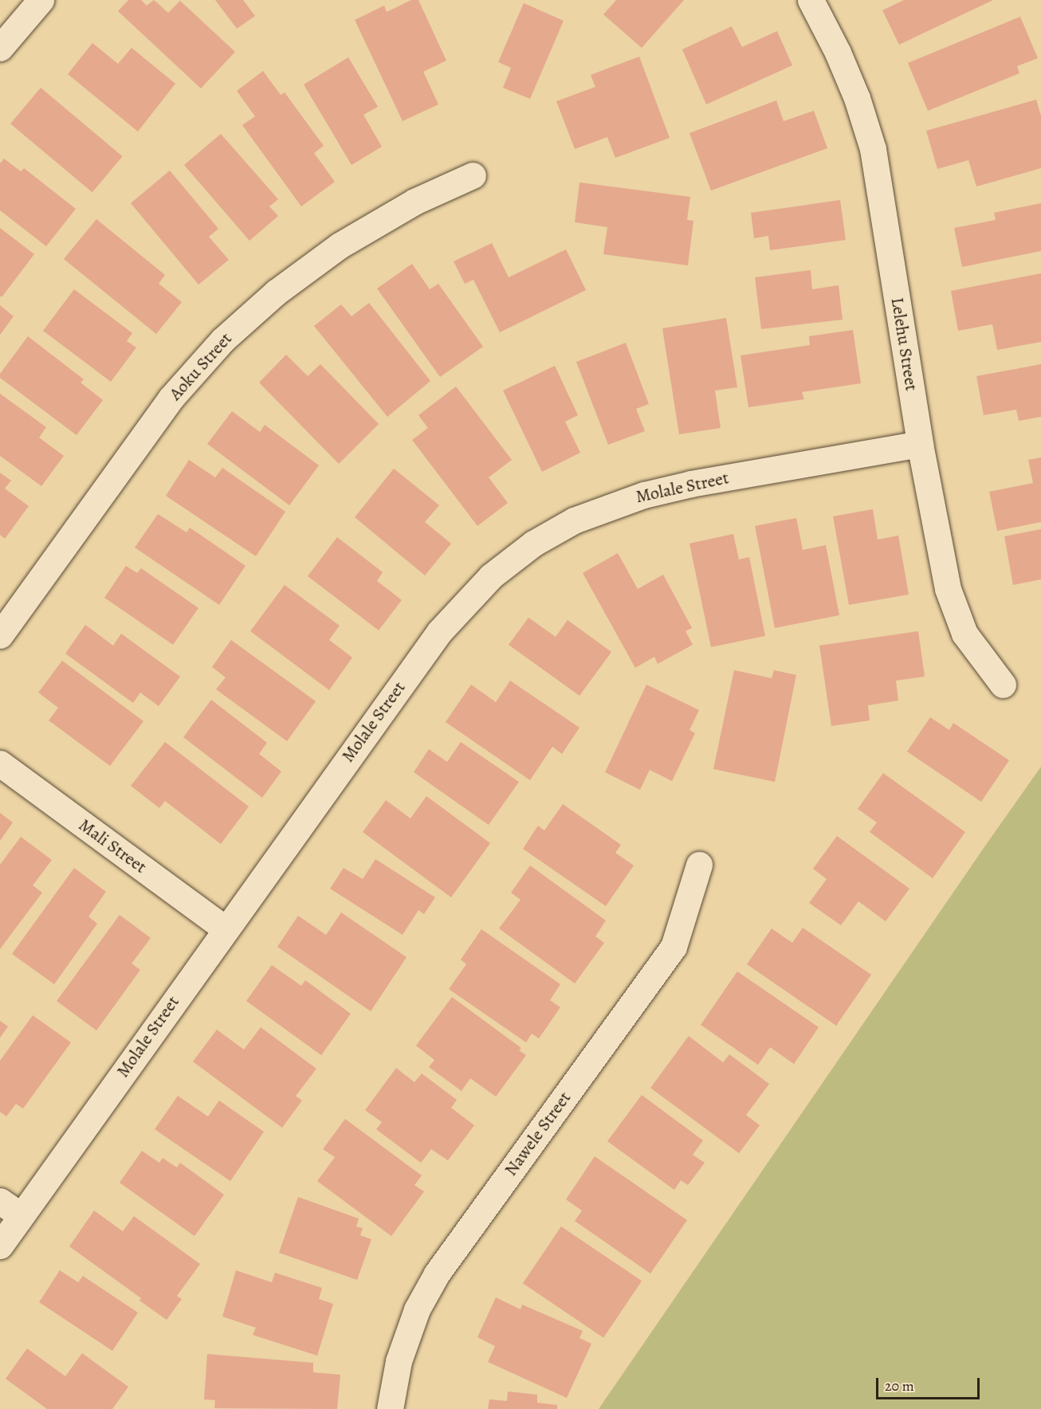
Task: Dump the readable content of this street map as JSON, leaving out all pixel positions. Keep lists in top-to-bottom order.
{
  "streets": {
    "street": [
      "Lelehu Street",
      "Aoku Street",
      "Molale Street",
      "Mali Street",
      "Nawele Street"
    ]
  },
  "crossings": [
    ["Lelehu Street", "Molale Street"],
    ["Molale Street", "Mali Street"]
  ],
  "scale_bar": "20 m"
}
